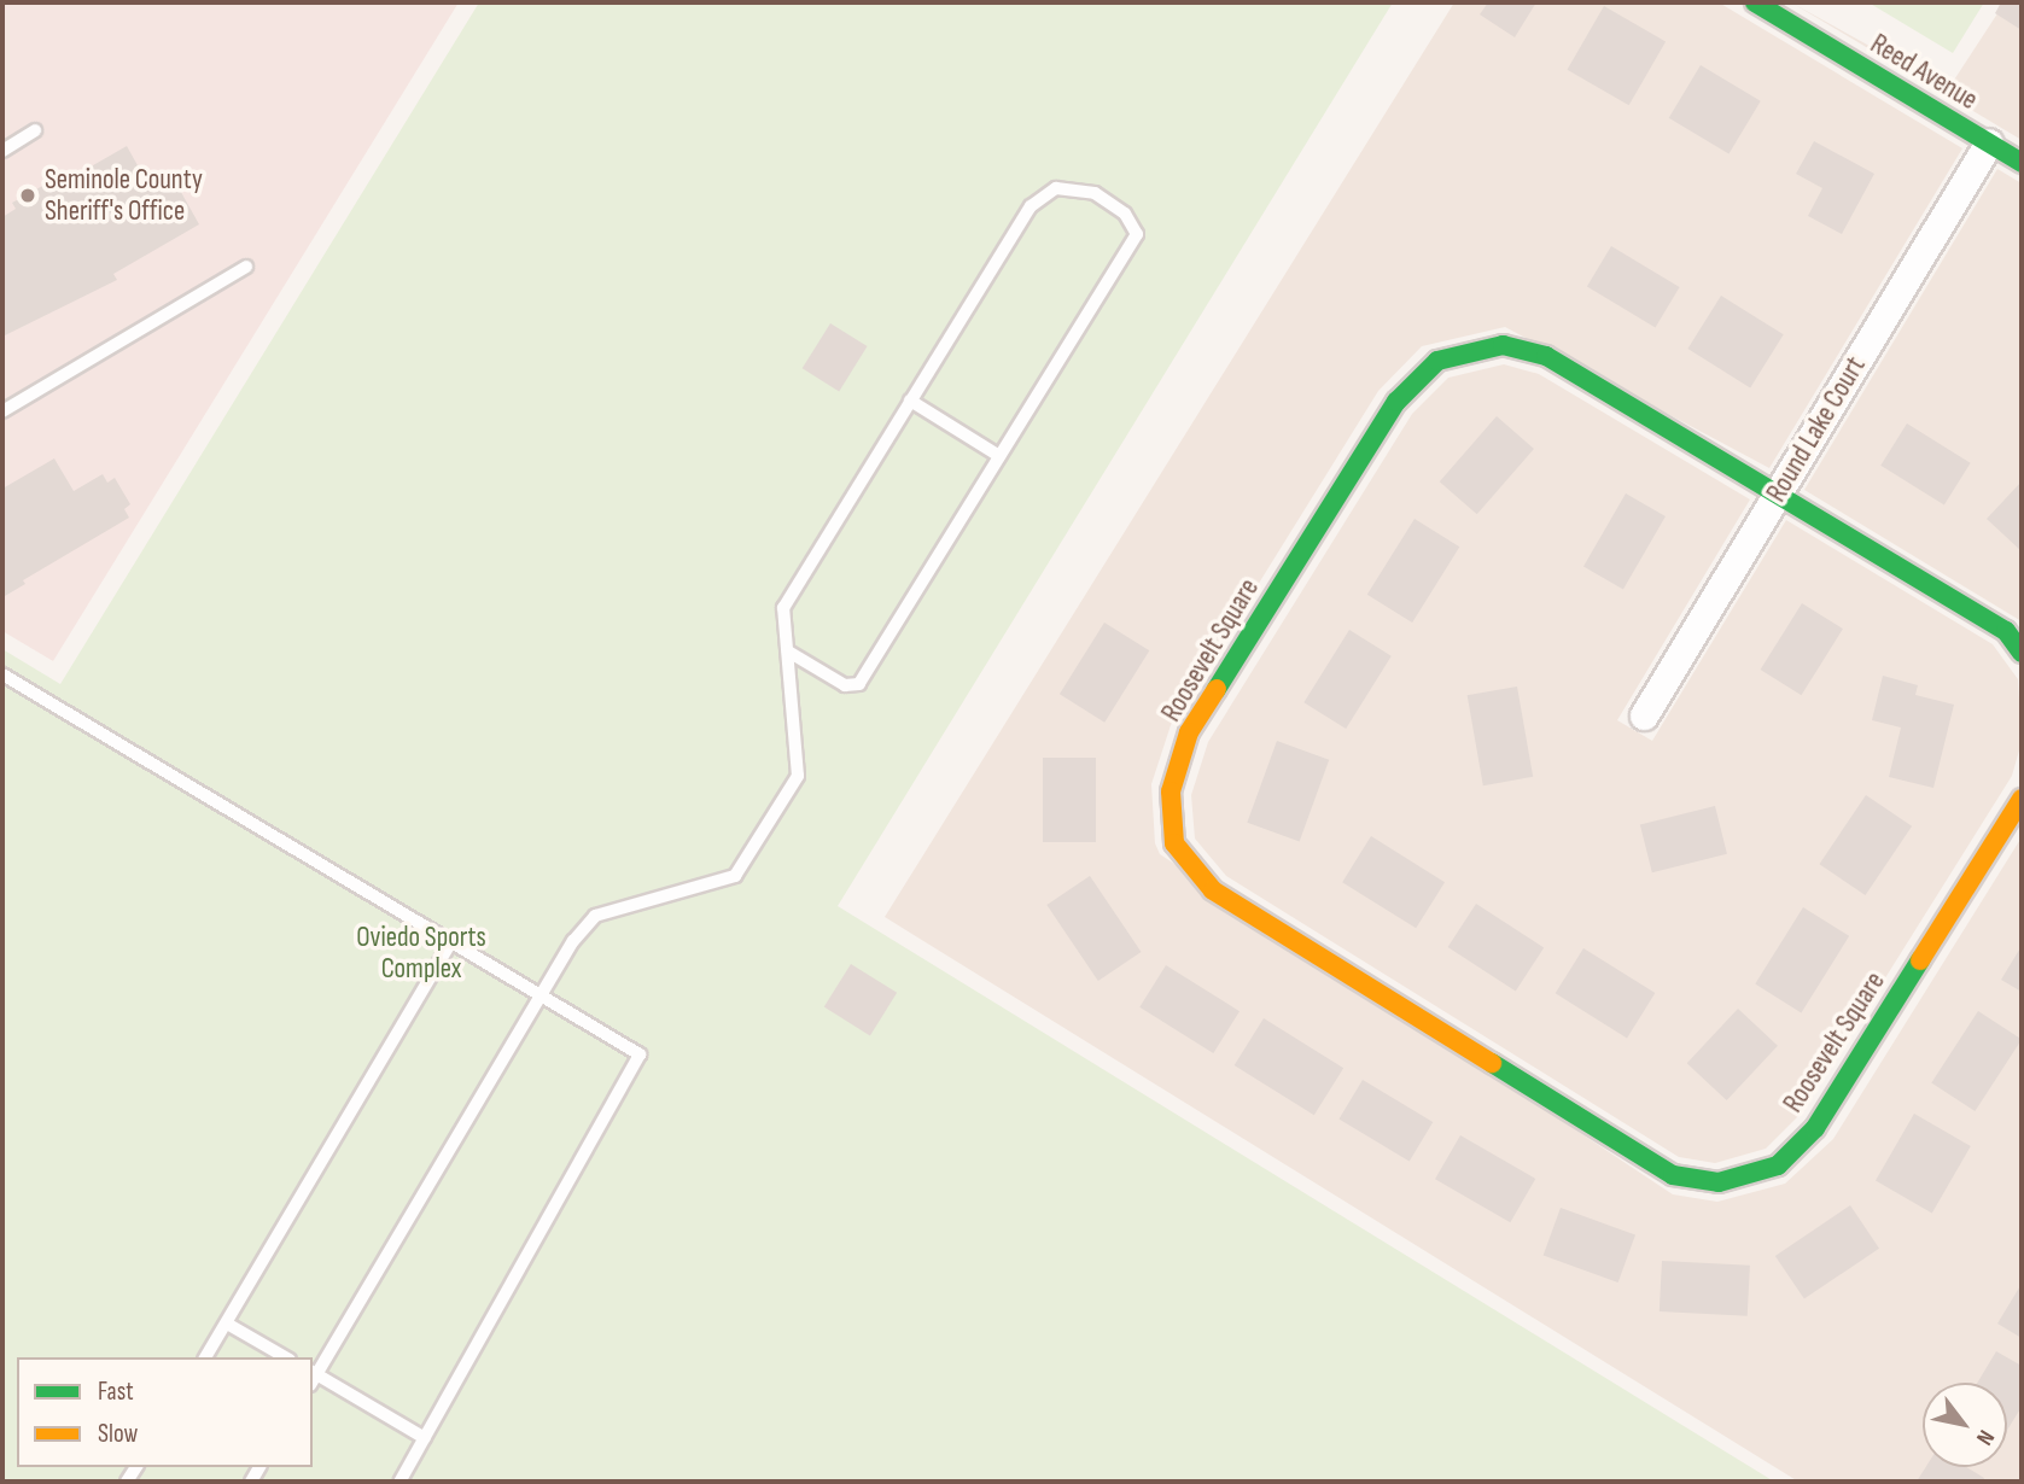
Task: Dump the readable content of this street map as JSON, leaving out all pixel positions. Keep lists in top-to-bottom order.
{
  "streets": {
    "street": ["Reed Avenue", "Round Lake Court", "Roosevelt Square"]
  },
  "crossings": [
    ["Reed Avenue", "Round Lake Court"],
    ["Round Lake Court", "Roosevelt Square"]
  ],
  "parks": ["Oviedo Sports Complex"],
  "places": ["Seminole County Sheriff's Office"],
  "legend": ["Fast", "Slow"],
  "north": "bottom right"
}
